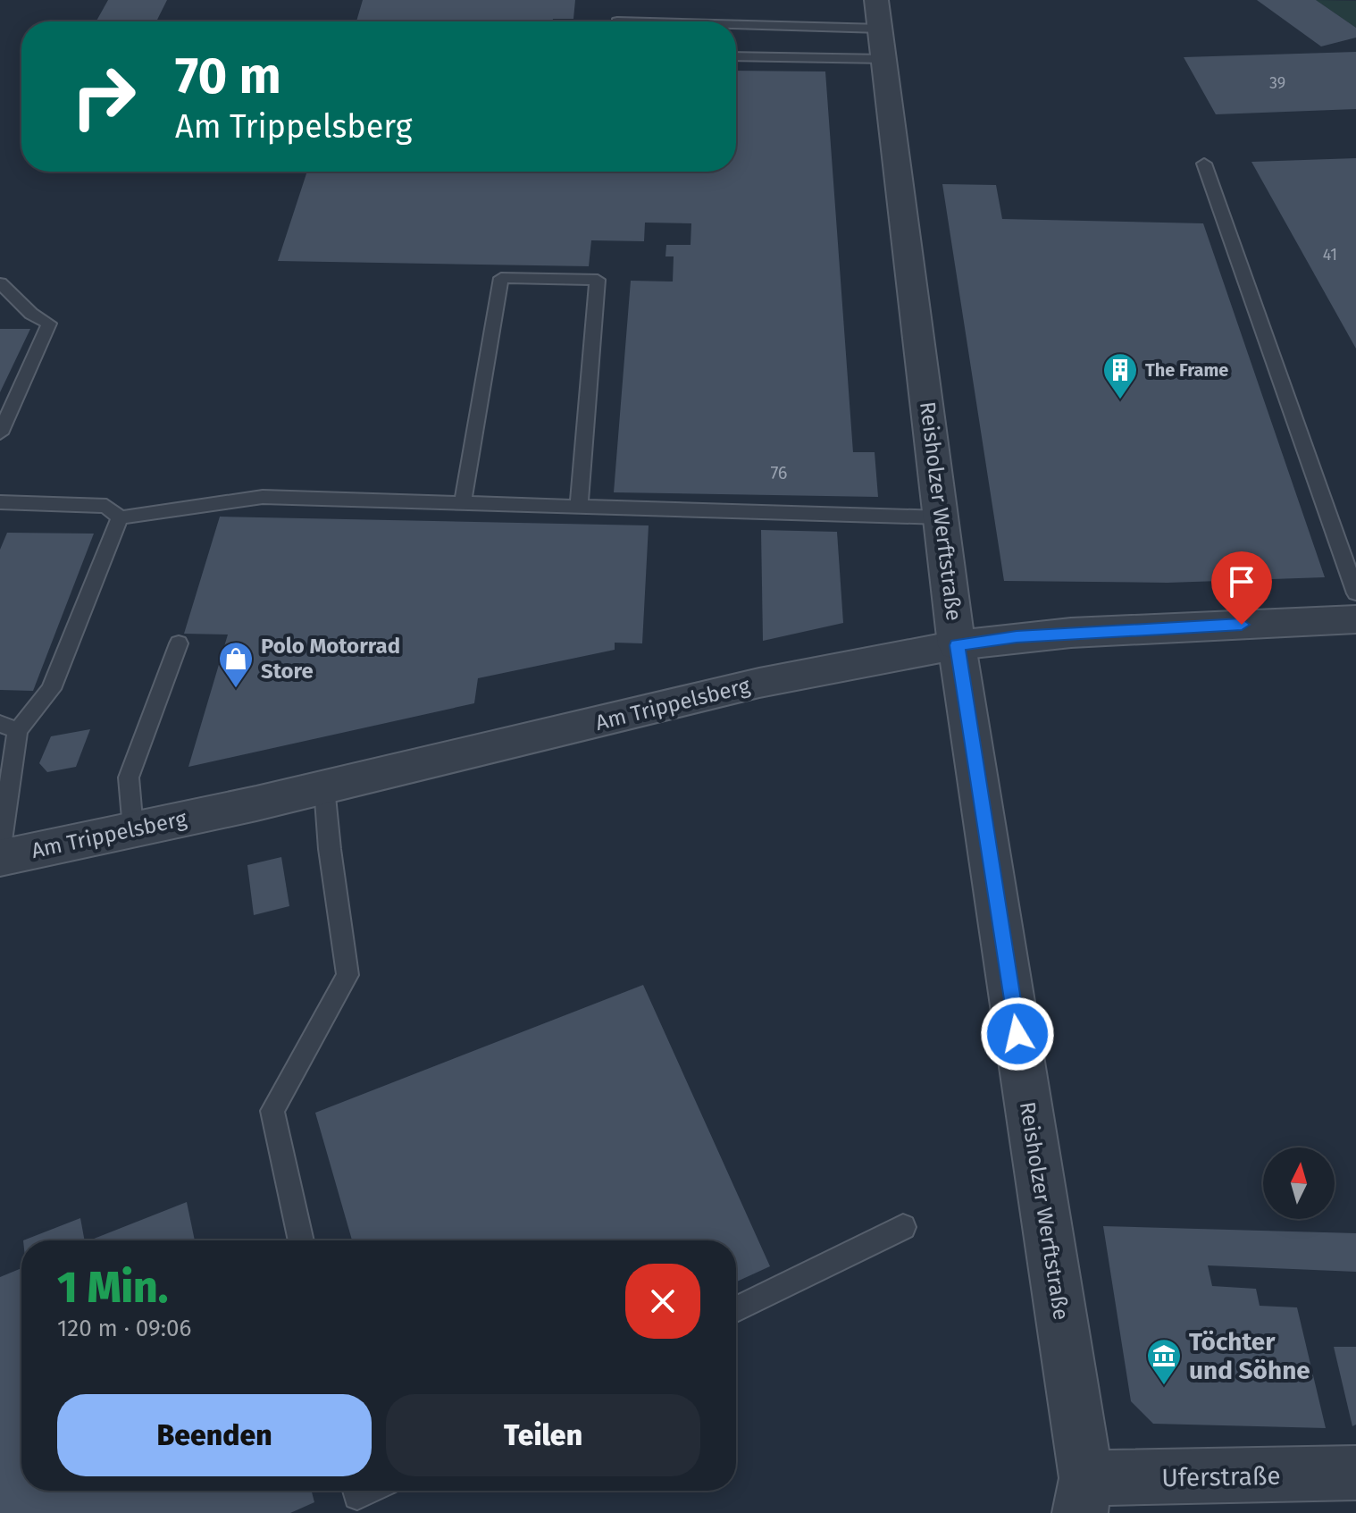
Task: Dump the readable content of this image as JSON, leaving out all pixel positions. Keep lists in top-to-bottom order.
{
  "streets": {
    "street": ["Reisholzer Werftstraße", "Am Trippelsberg", "Uferstraße"]
  },
  "crossings": [
    ["Reisholzer Werftstraße", "Am Trippelsberg"],
    ["Reisholzer Werftstraße", "Uferstraße"]
  ],
  "places": {
    "building": ["The Frame"],
    "shop": ["Polo Motorrad Store"],
    "museum": ["Töchter und Söhne"]
  },
  "house_numbers": ["39", "41", "76"],
  "north": "top",
  "page": {
    "turn": ["70 m", "Am Trippelsberg"],
    "heading": ["1 Min.", "120 m · 09:06"],
    "buttons": ["Beenden", "Teilen"]
  }
}
